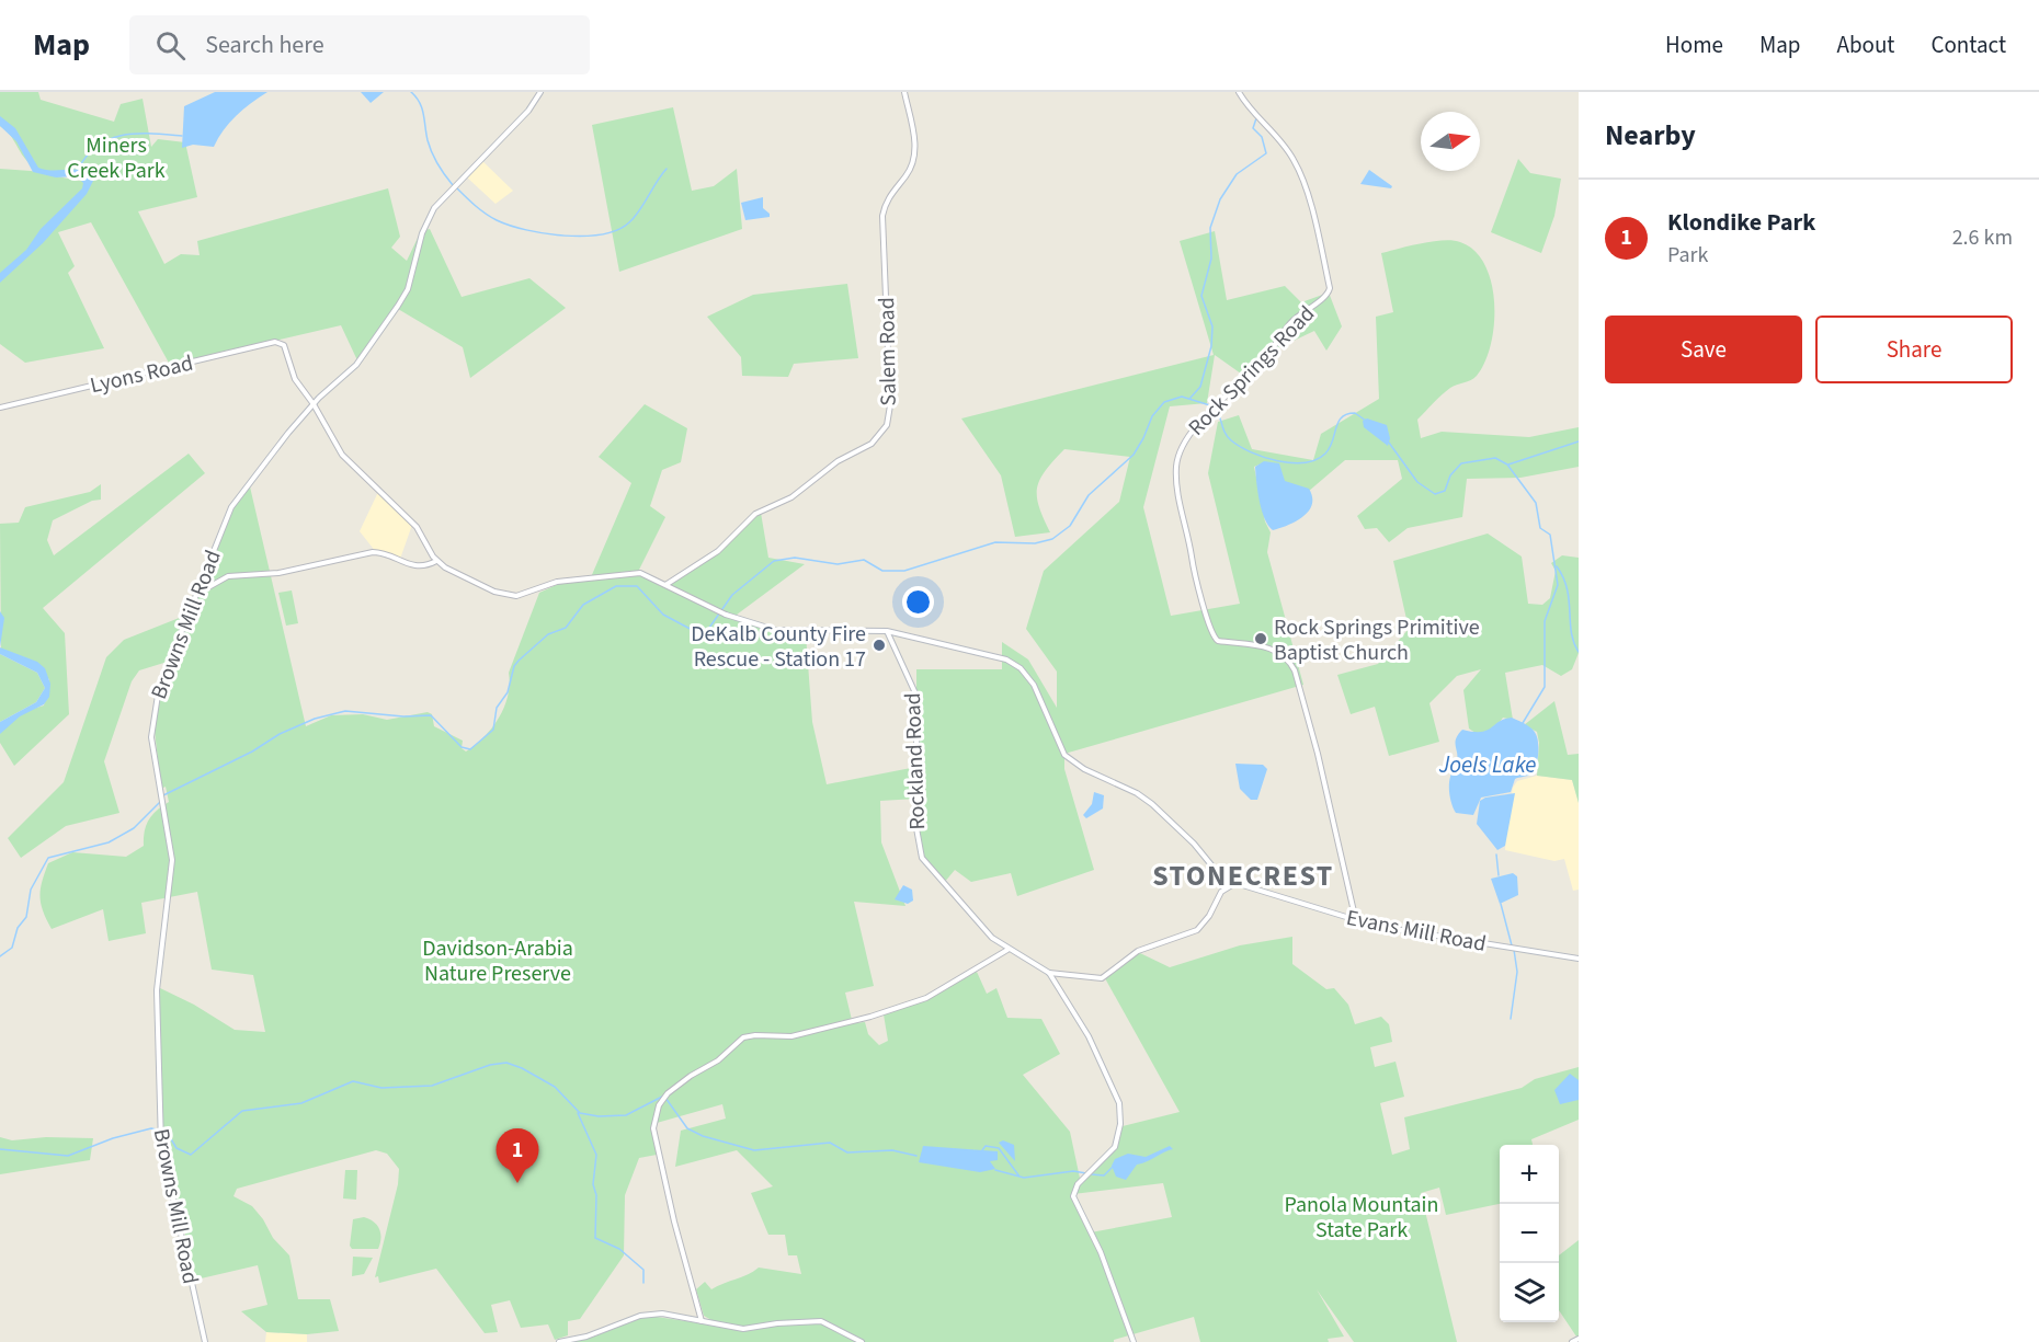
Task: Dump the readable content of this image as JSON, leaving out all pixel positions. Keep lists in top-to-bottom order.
{
  "streets": {
    "street": [
      "Salem Road",
      "Rock Springs Road",
      "Lyons Road",
      "Browns Mill Road",
      "Rockland Road",
      "Evans Mill Road"
    ]
  },
  "crossings": [
    ["Salem Road", "Evans Mill Road"],
    ["Rock Springs Road", "Evans Mill Road"],
    ["Lyons Road", "Browns Mill Road"],
    ["Rockland Road", "Evans Mill Road"]
  ],
  "districts": ["STONECREST"],
  "water": ["Joels Lake"],
  "parks": ["Miners Creek Park", "Davidson-Arabia Nature Preserve", "Panola Mountain State Park"],
  "places": ["Rock Springs Primitive Baptist Church", "DeKalb County Fire Rescue - Station 17"],
  "north": "right",
  "page": {
    "header": "Map",
    "search": "Search here",
    "nav": [
      "Home",
      "Map",
      "About",
      "Contact"
    ],
    "heading": "Nearby",
    "list": [
      {
        "mark": "1",
        "name": "Klondike Park",
        "note": "Park",
        "value": "2.6 km"
      }
    ],
    "buttons": ["Save", "Share"],
    "pins": "1",
    "map_buttons": ["+", "−"]
  }
}
